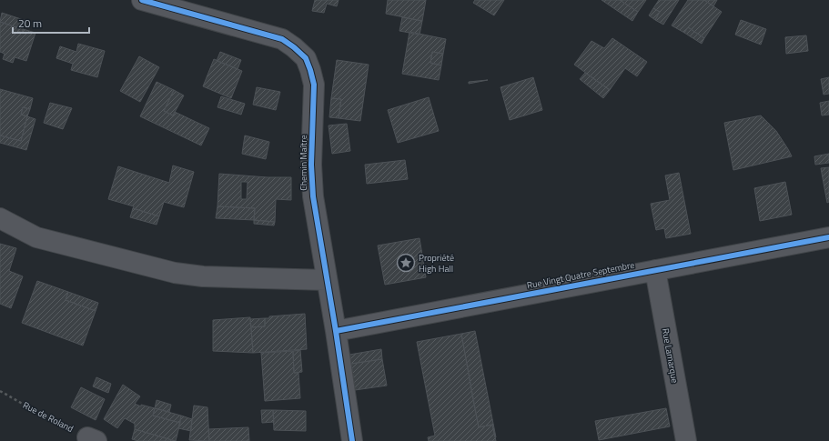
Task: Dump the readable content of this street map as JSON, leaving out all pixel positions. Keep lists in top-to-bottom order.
{
  "streets": {
    "street": ["Chemin Maître", "Rue Vingt Quatre Septembre", "Rue Lamarque"],
    "path": ["Rue de Roland"]
  },
  "crossings": [
    ["Chemin Maître", "Rue Vingt Quatre Septembre"],
    ["Rue Vingt Quatre Septembre", "Rue Lamarque"]
  ],
  "places": {
    "place": ["Propriété High Hall"]
  },
  "scale_bar": "20 m"
}
